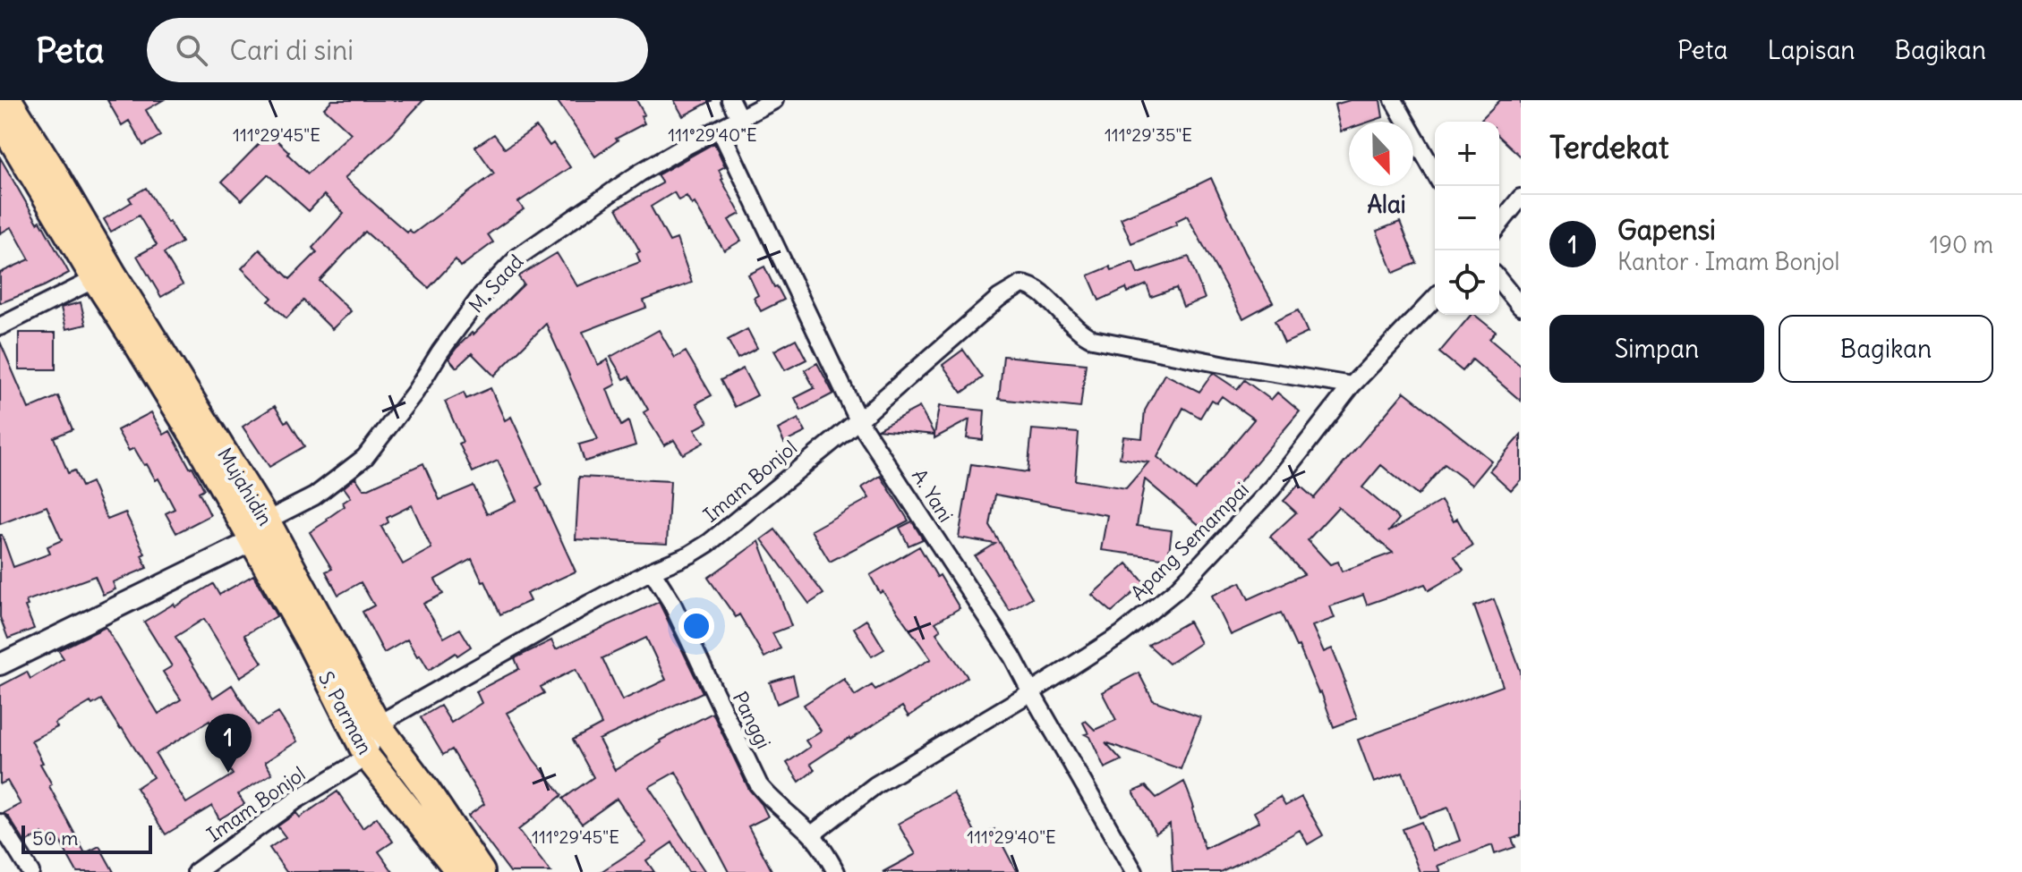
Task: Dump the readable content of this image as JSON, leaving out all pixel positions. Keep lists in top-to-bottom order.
{
  "streets": {
    "main road": ["Mujahidin", "S. Parman"],
    "street": [
      "M. Saad",
      "Imam Bonjol",
      "A. Yani",
      "Apang Semampai",
      "Panggi"
    ]
  },
  "crossings": [
    ["M. Saad", "Mujahidin"],
    ["M. Saad", "A. Yani"],
    ["Imam Bonjol", "Mujahidin"],
    ["Imam Bonjol", "A. Yani"],
    ["Imam Bonjol", "Apang Semampai"],
    ["Imam Bonjol", "S. Parman"],
    ["Imam Bonjol", "Panggi"],
    ["Mujahidin", "S. Parman"],
    ["A. Yani", "Apang Semampai"],
    ["Apang Semampai", "Panggi"]
  ],
  "districts": ["Alai"],
  "scale_bar": "50 m",
  "north": "bottom",
  "page": {
    "header": "Peta",
    "search": "Cari di sini",
    "nav": ["Peta", "Lapisan", "Bagikan"],
    "heading": "Terdekat",
    "map_buttons": ["+", "−"],
    "list": [
      {
        "mark": "1",
        "name": "Gapensi",
        "note": "Kantor · Imam Bonjol",
        "value": "190 m"
      }
    ],
    "buttons": ["Simpan", "Bagikan"],
    "pins": "1",
    "scale": "50 m"
  },
  "coordinates": ["111°29'45\"E", "111°29'40\"E", "111°29'35\"E"]
}
